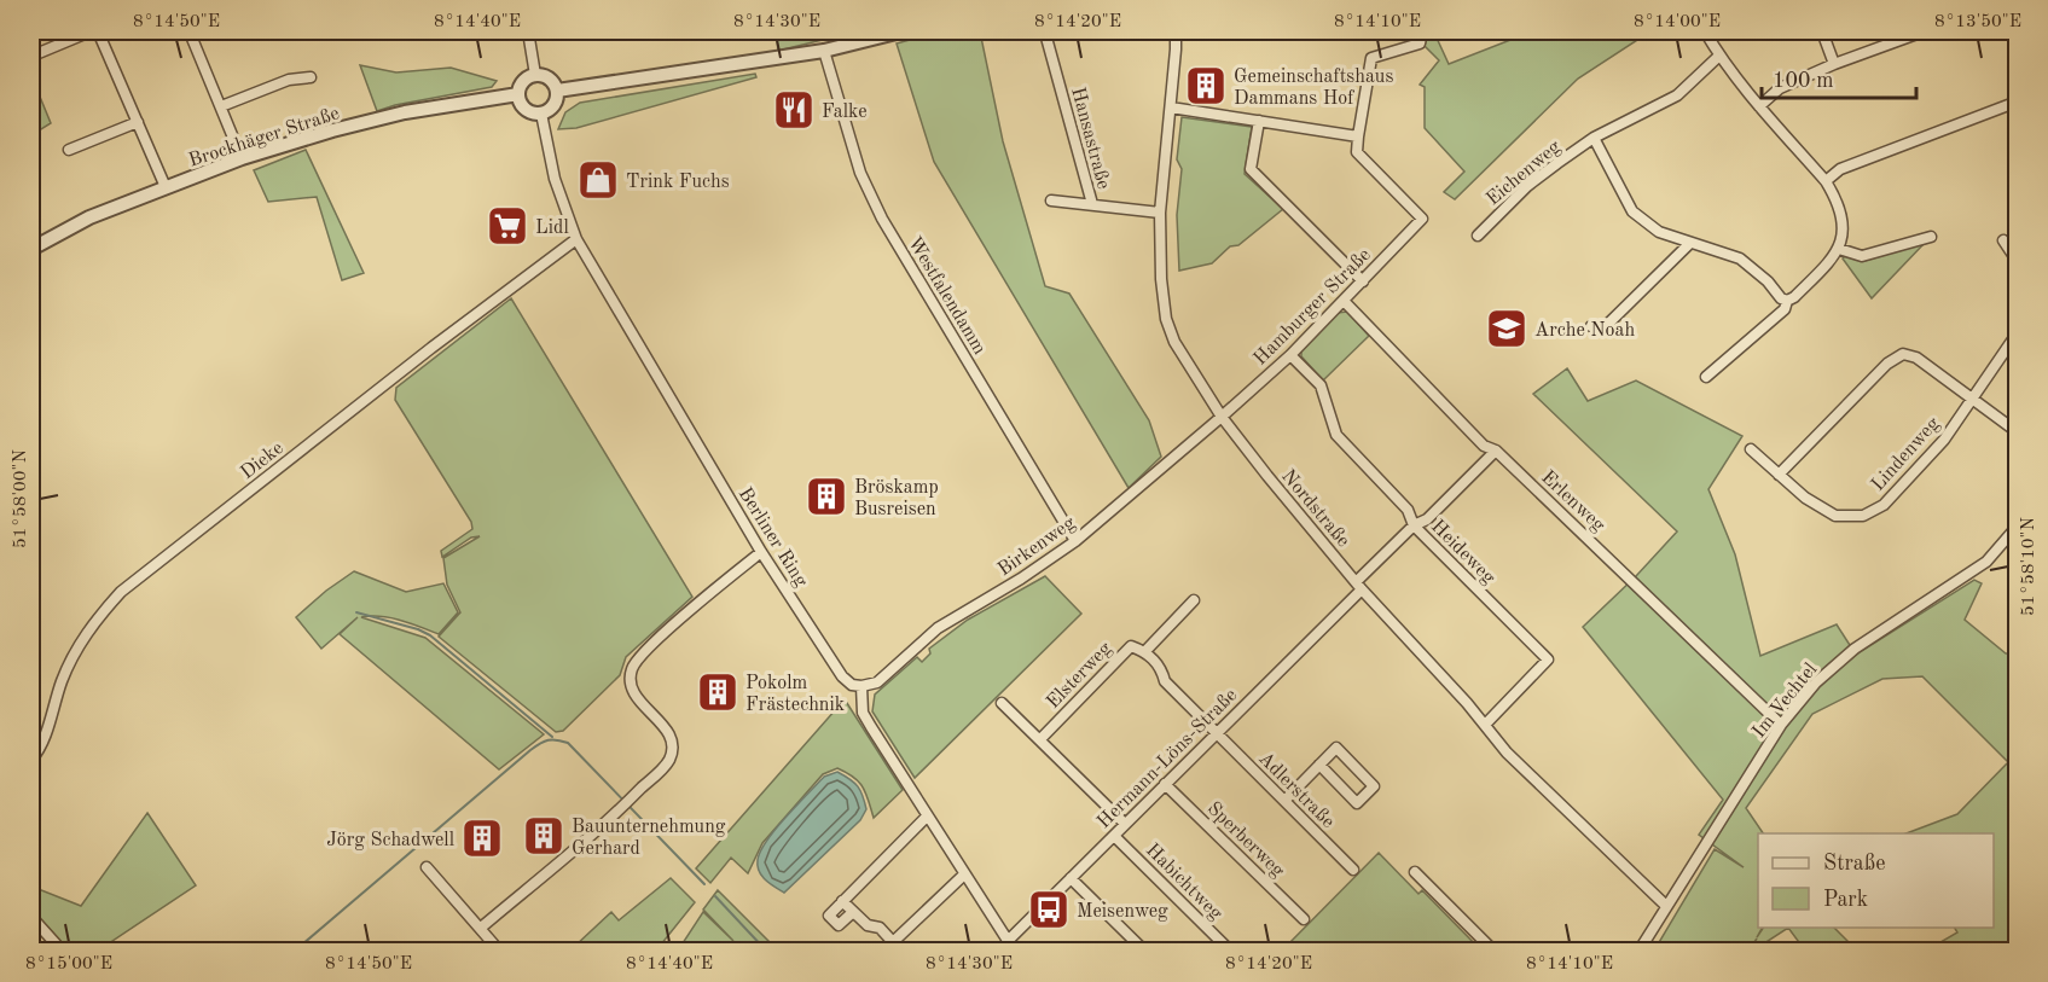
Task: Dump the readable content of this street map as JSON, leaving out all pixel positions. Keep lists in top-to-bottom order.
{
  "streets": {
    "street": [
      "Brockhäger Straße",
      "Hansastraße",
      "Eichenweg",
      "Westfalendamm",
      "Hamburger Straße",
      "Lindenweg",
      "Dieke",
      "Erlenweg",
      "Nordstraße",
      "Berliner Ring",
      "Birkenweg",
      "Heideweg",
      "Elsterweg",
      "Im Vechtel",
      "Hermann-Löns-Straße",
      "Adlerstraße",
      "Sperberweg",
      "Habichtweg"
    ]
  },
  "crossings": [
    ["Brockhäger Straße", "Berliner Ring"],
    ["Hansastraße", "Nordstraße"],
    ["Westfalendamm", "Birkenweg"],
    ["Hamburger Straße", "Erlenweg"],
    ["Hamburger Straße", "Nordstraße"],
    ["Hamburger Straße", "Birkenweg"],
    ["Hamburger Straße", "Heideweg"],
    ["Dieke", "Berliner Ring"],
    ["Erlenweg", "Im Vechtel"],
    ["Erlenweg", "Hermann-Löns-Straße"],
    ["Nordstraße", "Birkenweg"],
    ["Nordstraße", "Heideweg"],
    ["Nordstraße", "Im Vechtel"],
    ["Nordstraße", "Hermann-Löns-Straße"],
    ["Berliner Ring", "Birkenweg"],
    ["Heideweg", "Hermann-Löns-Straße"],
    ["Elsterweg", "Hermann-Löns-Straße"],
    ["Elsterweg", "Adlerstraße"],
    ["Hermann-Löns-Straße", "Adlerstraße"],
    ["Hermann-Löns-Straße", "Sperberweg"],
    ["Hermann-Löns-Straße", "Habichtweg"]
  ],
  "places": {
    "building": [
      "Gemeinschaftshaus Dammans Hof",
      "Bröskamp Busreisen",
      "Pokolm Frästechnik",
      "Bauunternehmung Gerhard",
      "Jörg Schadwell"
    ],
    "restaurant": ["Falke"],
    "shop": ["Trink Fuchs"],
    "supermarket": ["Lidl"],
    "school or university": ["Arche Noah"],
    "bus stop": ["Meisenweg"]
  },
  "legend": ["Straße", "Park"],
  "scale_bar": "100 m",
  "coordinates": [
    "8°14'50\"E",
    "8°14'40\"E",
    "8°14'30\"E",
    "8°14'20\"E",
    "8°14'10\"E",
    "8°14'00\"E",
    "8°13'50\"E",
    "51°58'00\"N",
    "51°58'10\"N",
    "8°15'00\"E"
  ]
}
